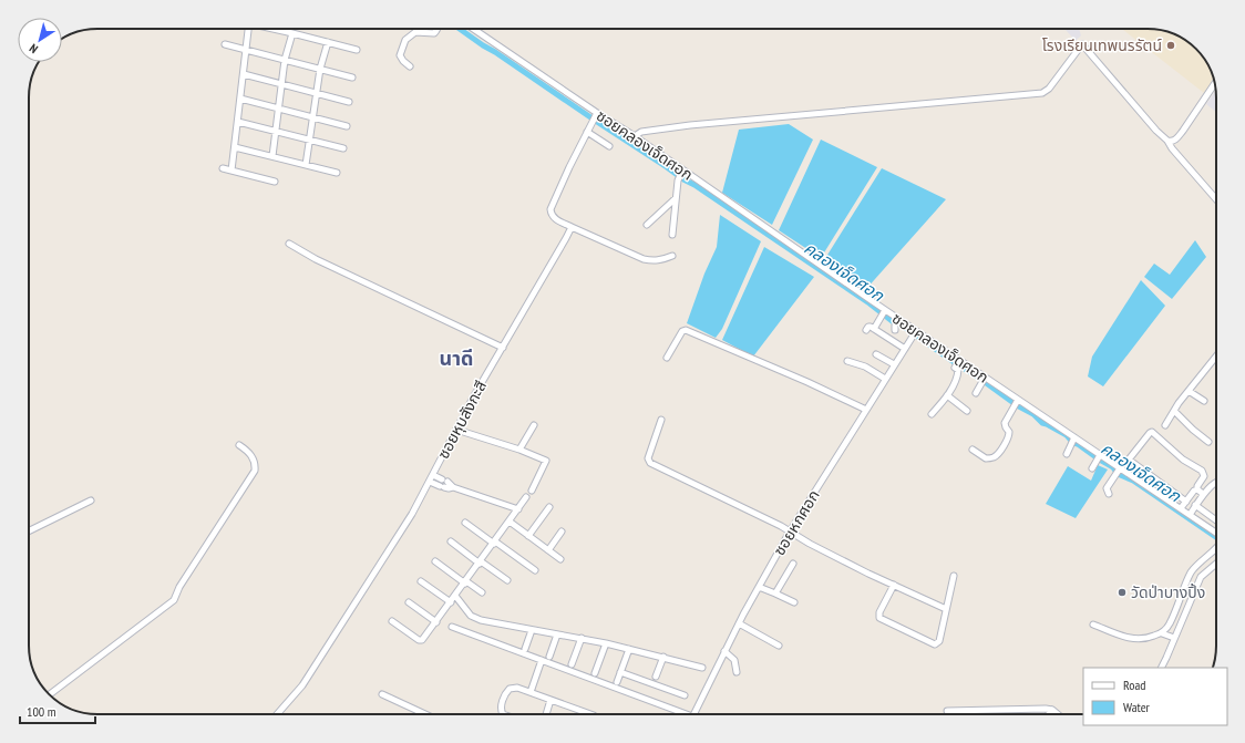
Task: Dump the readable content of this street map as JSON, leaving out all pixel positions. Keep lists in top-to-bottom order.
{
  "streets": {
    "street": ["ซอยคลองเจ็ดศอก", "ซอยหุบสังกะสี", "ซอยหกศอก"]
  },
  "crossings": [
    ["ซอยคลองเจ็ดศอก", "ซอยหกศอก"]
  ],
  "districts": ["นาดี"],
  "water": ["คลองเจ็ดศอก"],
  "places": ["โรงเรียนเทพนรรัตน์", "วัดป่าบางปิ้ง"],
  "legend": ["Road", "Water"],
  "scale_bar": "100 m",
  "north": "bottom left"
}
